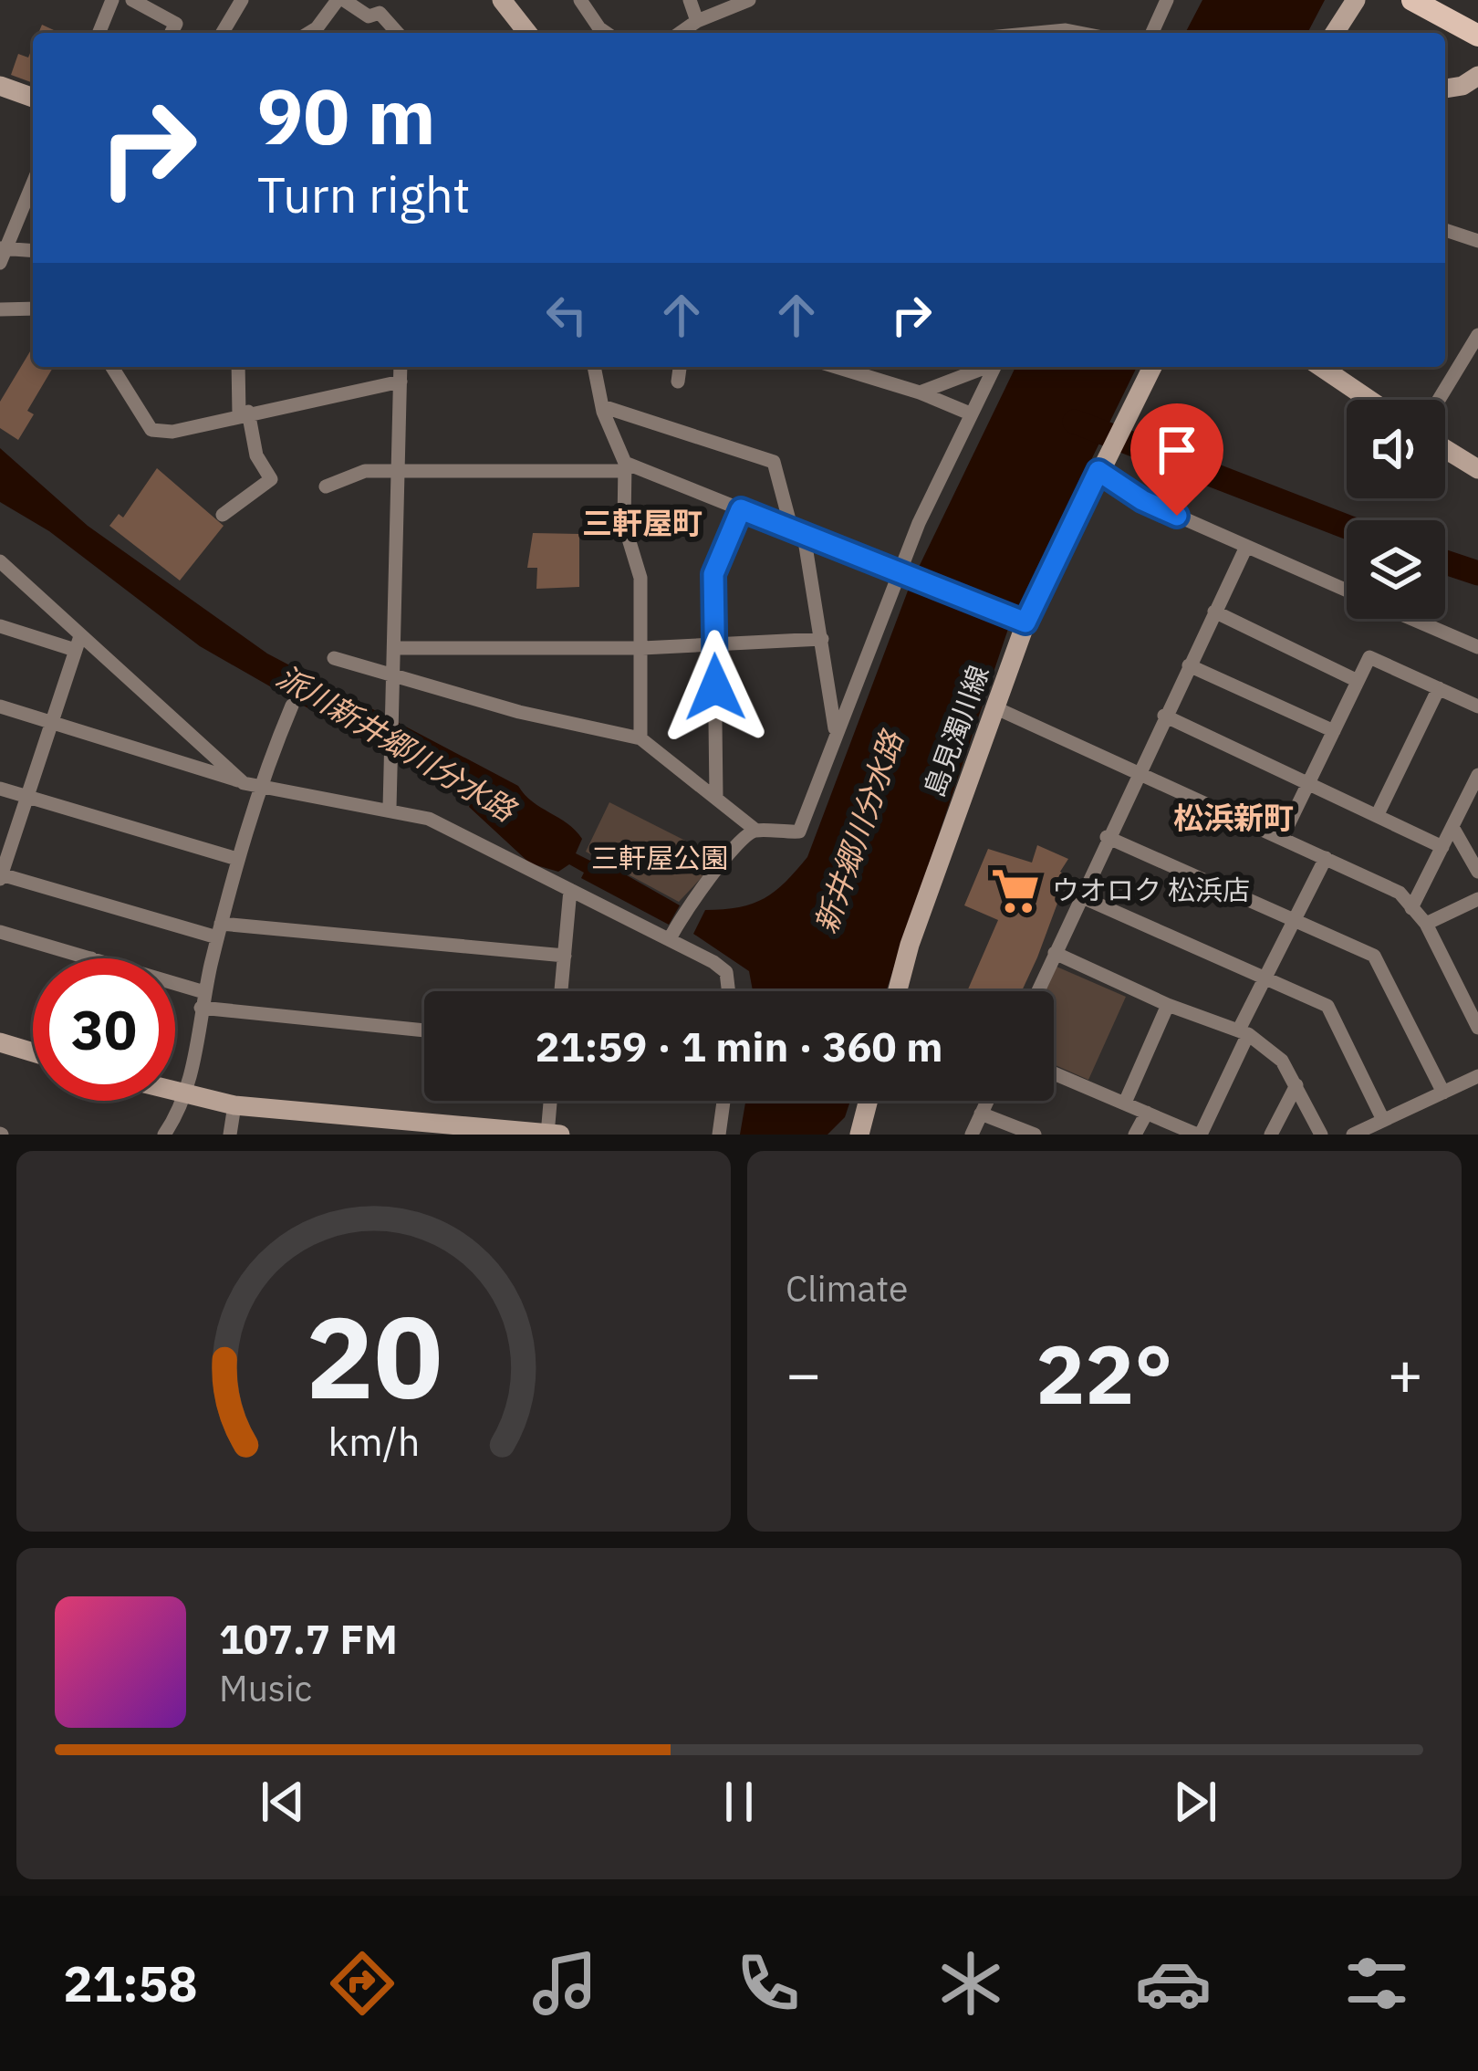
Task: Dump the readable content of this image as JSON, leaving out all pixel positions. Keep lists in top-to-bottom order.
{
  "streets": {
    "street": ["島見濁川線"]
  },
  "districts": ["三軒屋町", "松浜新町"],
  "water": ["派川新井郷川分水路", "新井郷川分水路"],
  "parks": ["三軒屋公園"],
  "places": {
    "supermarket": ["ウオロク 松浜店"]
  },
  "page": {
    "turn": ["90 m", "Turn right"],
    "limit": "30",
    "trip": "21:59 · 1 min · 360 m",
    "tile": "Climate",
    "heat": ["−", "22°", "+"],
    "song": ["107.7 FM", "Music"],
    "tabs": "21:58",
    "gauge": ["20", "km/h"]
  }
}
